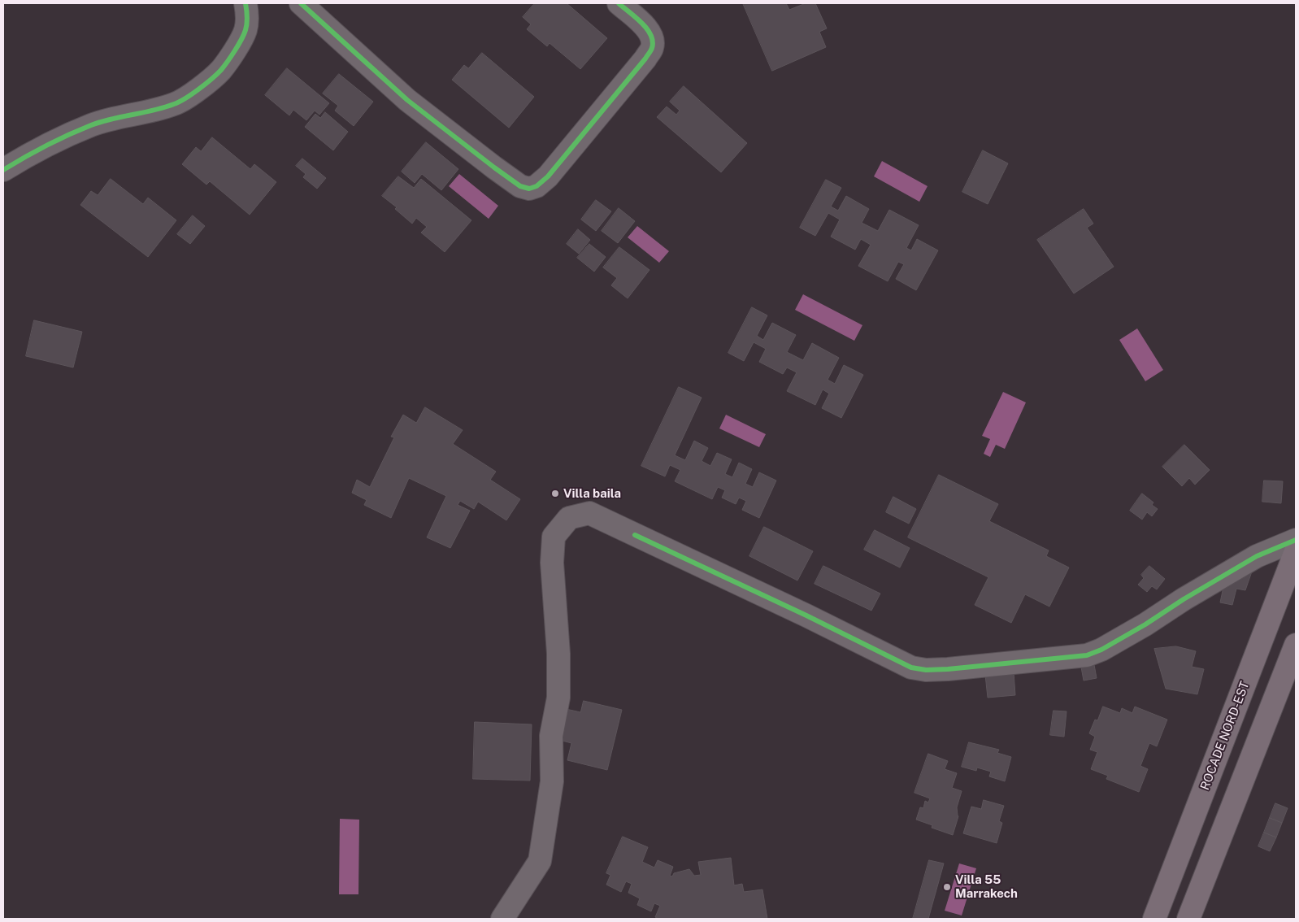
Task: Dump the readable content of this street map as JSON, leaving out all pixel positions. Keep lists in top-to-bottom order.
{
  "streets": {
    "highway": ["ROCADE NORD-EST"]
  },
  "places": ["Villa baila", "Villa 55 Marrakech"]
}
